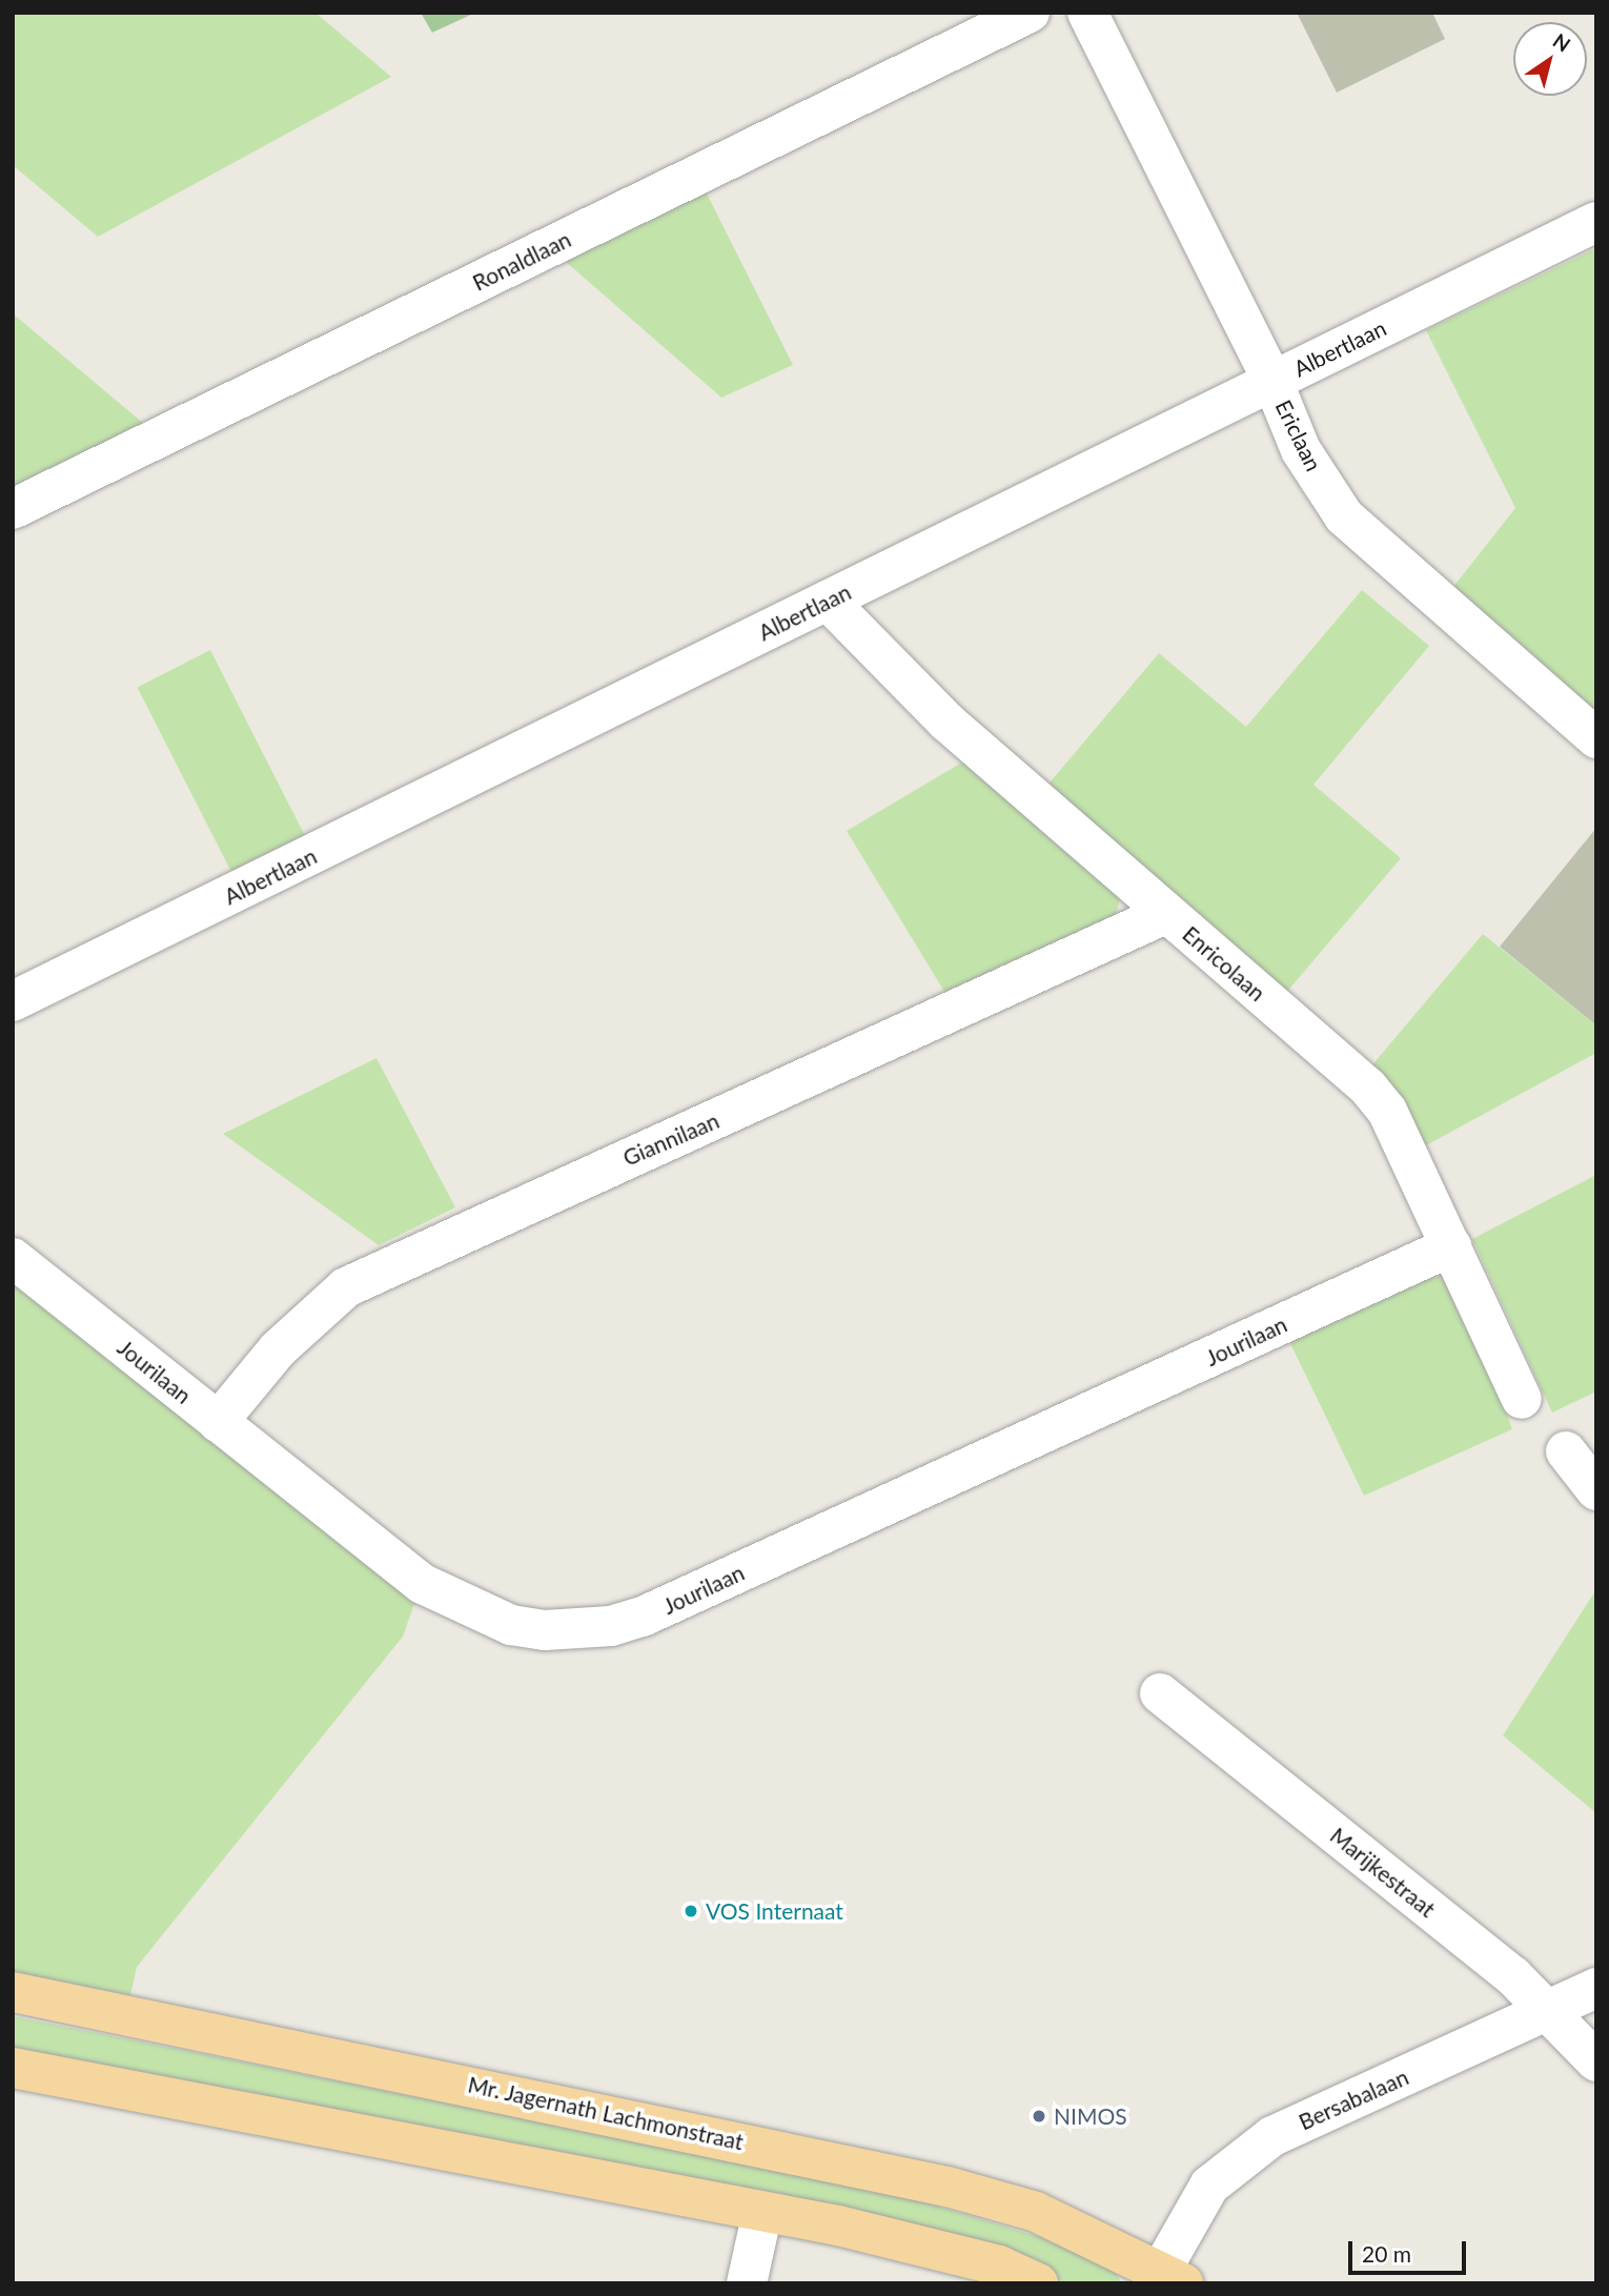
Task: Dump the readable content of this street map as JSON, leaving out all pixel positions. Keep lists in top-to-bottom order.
{
  "streets": {
    "main road": ["Mr. Jagernath Lachmonstraat"],
    "street": [
      "Ronaldlaan",
      "Albertlaan",
      "Ericlaan",
      "Enricolaan",
      "Giannilaan",
      "Jourilaan",
      "Marijkestraat",
      "Bersabalaan"
    ]
  },
  "crossings": [
    ["Albertlaan", "Ericlaan"],
    ["Albertlaan", "Enricolaan"],
    ["Enricolaan", "Giannilaan"],
    ["Enricolaan", "Jourilaan"],
    ["Giannilaan", "Jourilaan"],
    ["Marijkestraat", "Bersabalaan"],
    ["Bersabalaan", "Mr. Jagernath Lachmonstraat"]
  ],
  "places": ["VOS Internaat", "NIMOS"],
  "scale_bar": "20 m",
  "north": "top right"
}
